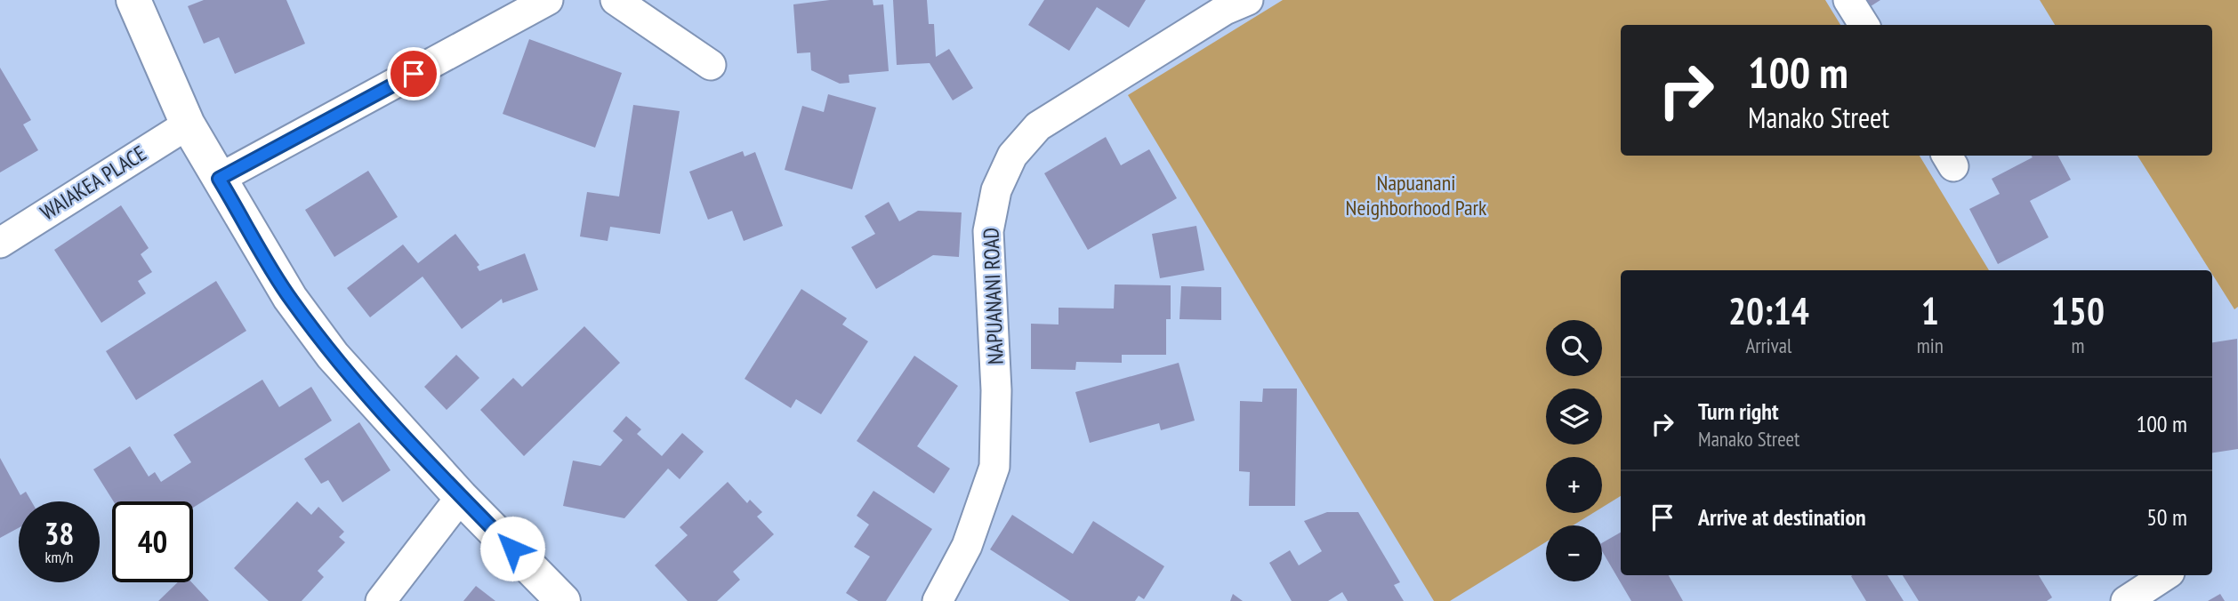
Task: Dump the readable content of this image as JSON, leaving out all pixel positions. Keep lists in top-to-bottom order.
{
  "streets": {
    "street": ["WAIAKEA PLACE", "NAPUANANI ROAD"]
  },
  "parks": ["Napuanani Neighborhood Park"],
  "page": {
    "turn": ["100 m", "Manako Street"],
    "eta": [
      "20:14",
      "Arrival",
      "1",
      "min",
      "150",
      "m"
    ],
    "map_buttons": ["+", "−"],
    "list": [
      {
        "name": "Turn right",
        "note": "Manako Street",
        "value": "100 m"
      },
      {
        "name": "Arrive at destination",
        "value": "50 m"
      }
    ],
    "speed": "38 km/h",
    "limit": "40"
  }
}
